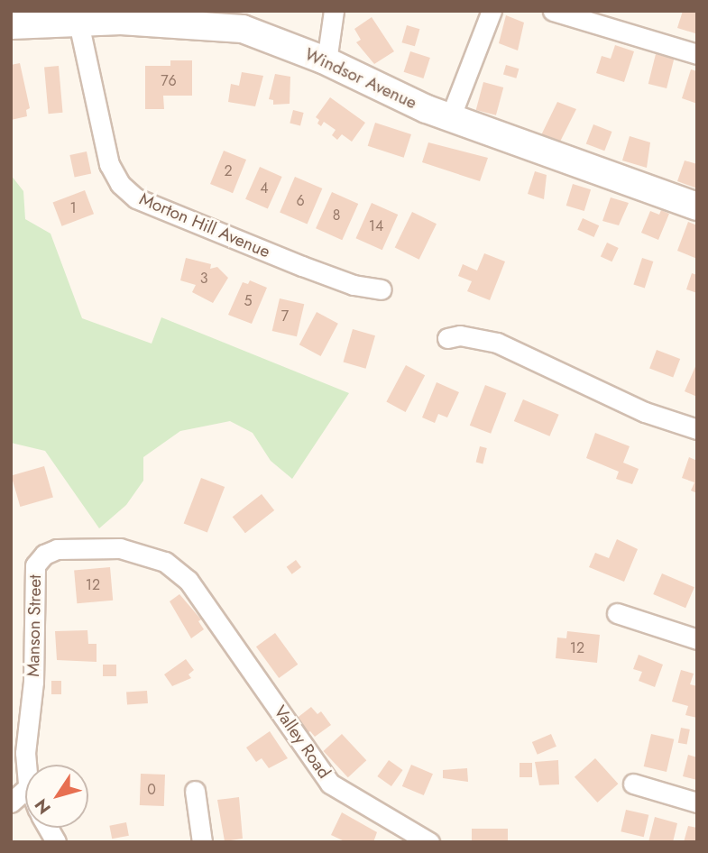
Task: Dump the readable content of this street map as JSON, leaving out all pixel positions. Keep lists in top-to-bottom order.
{
  "streets": {
    "street": [
      "Windsor Avenue",
      "Morton Hill Avenue",
      "Manson Street",
      "Valley Road"
    ]
  },
  "crossings": [
    ["Windsor Avenue", "Morton Hill Avenue"],
    ["Manson Street", "Valley Road"]
  ],
  "house_numbers": [
    "76",
    "2",
    "4",
    "6",
    "1",
    "8",
    "14",
    "3",
    "5",
    "7",
    "12",
    "12",
    "0"
  ],
  "north": "bottom left"
}
